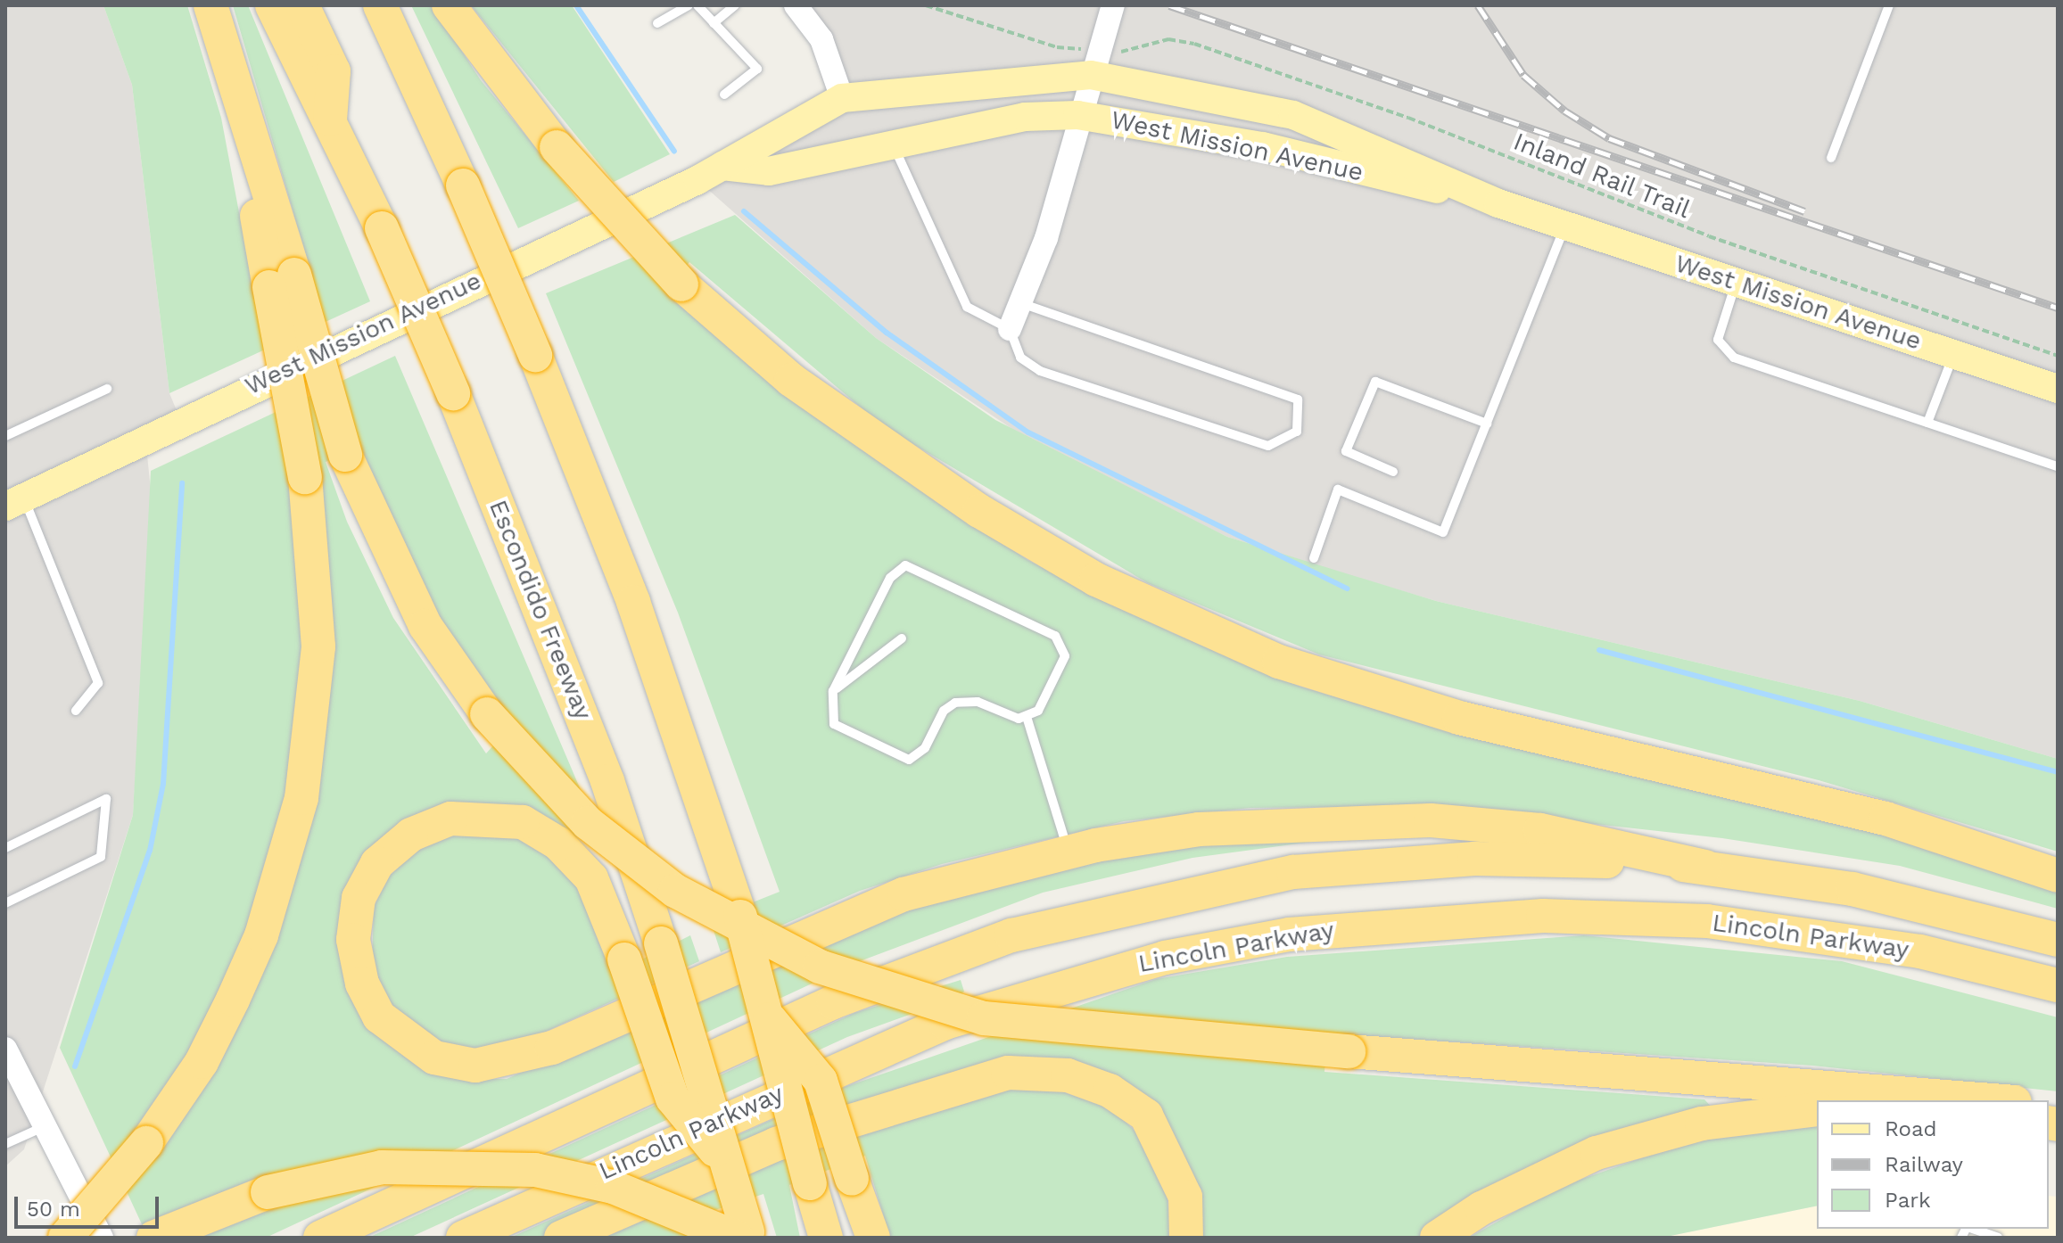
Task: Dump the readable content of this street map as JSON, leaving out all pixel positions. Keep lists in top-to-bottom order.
{
  "streets": {
    "highway": ["Escondido Freeway", "Lincoln Parkway"],
    "main road": ["West Mission Avenue"],
    "path": ["Inland Rail Trail"]
  },
  "legend": ["Road", "Railway", "Park"],
  "scale_bar": "50 m"
}
